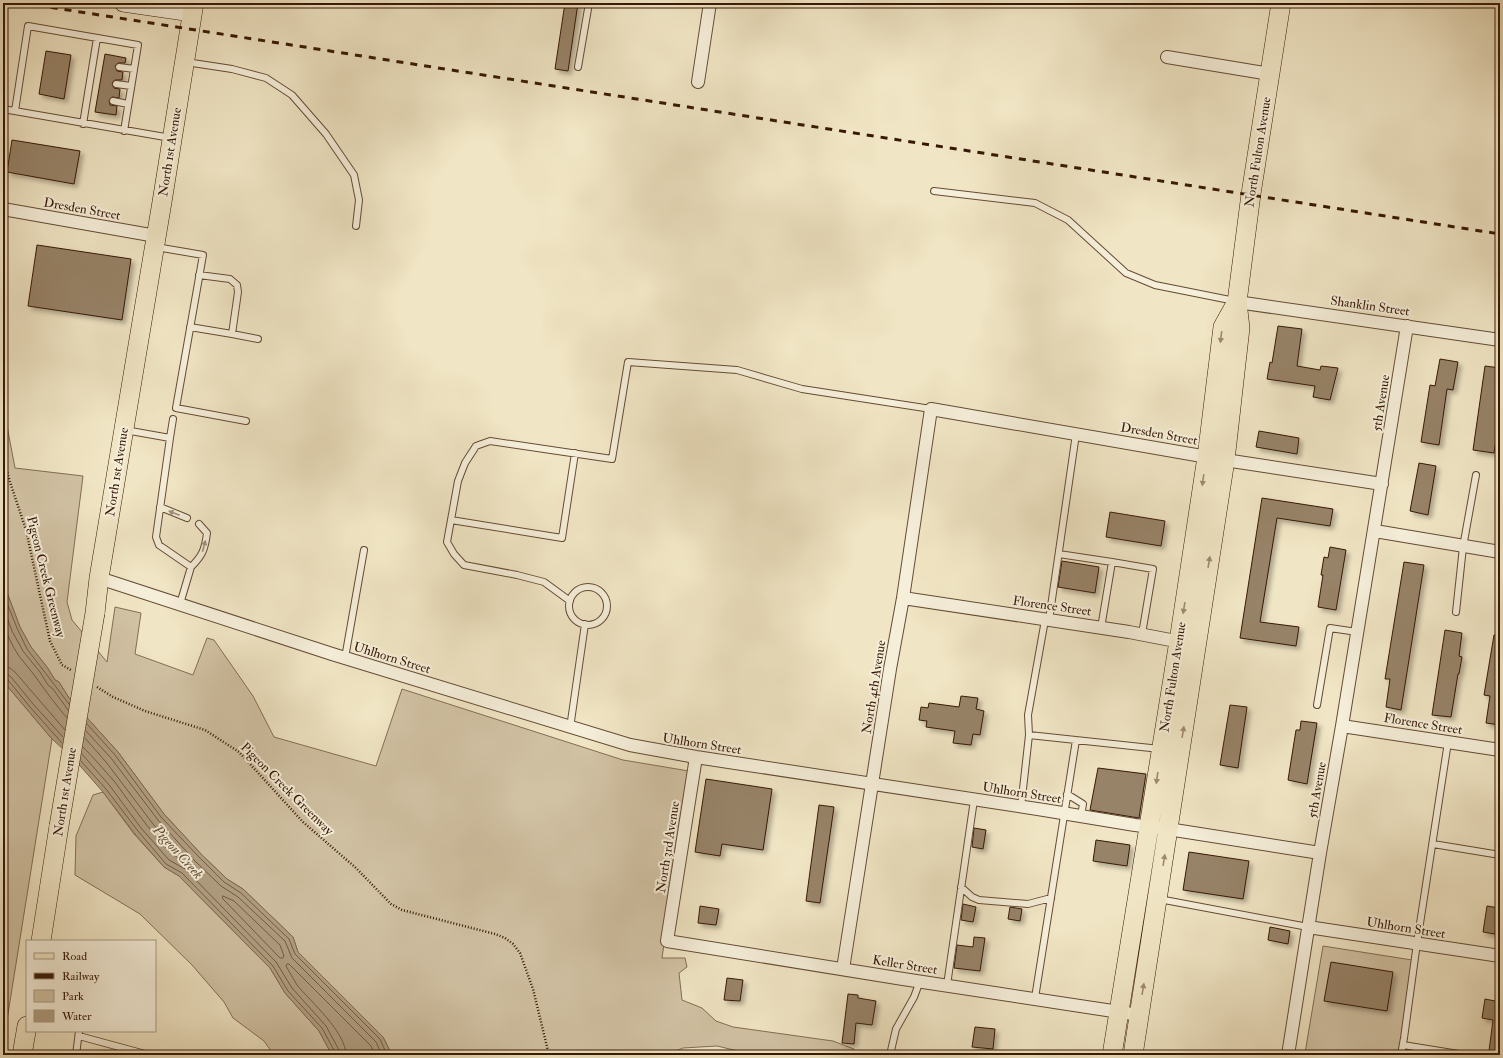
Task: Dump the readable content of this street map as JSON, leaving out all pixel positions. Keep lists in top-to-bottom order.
{
  "streets": {
    "main road": ["North 1st Avenue", "North Fulton Avenue"],
    "street": [
      "Dresden Street",
      "Shanklin Street",
      "5th Avenue",
      "Florence Street",
      "Uhlhorn Street",
      "North 4th Avenue",
      "North 3rd Avenue",
      "Keller Street"
    ],
    "path": ["Pigeon Creek Greenway"]
  },
  "crossings": [
    ["North 1st Avenue", "Dresden Street"],
    ["North 1st Avenue", "Uhlhorn Street"],
    ["North Fulton Avenue", "Dresden Street"],
    ["North Fulton Avenue", "Shanklin Street"],
    ["North Fulton Avenue", "Florence Street"],
    ["North Fulton Avenue", "Uhlhorn Street"],
    ["North Fulton Avenue", "Keller Street"],
    ["Dresden Street", "5th Avenue"],
    ["Dresden Street", "North 4th Avenue"],
    ["Shanklin Street", "5th Avenue"],
    ["5th Avenue", "Florence Street"],
    ["5th Avenue", "Uhlhorn Street"],
    ["Florence Street", "North 4th Avenue"],
    ["Uhlhorn Street", "North 4th Avenue"],
    ["Uhlhorn Street", "North 3rd Avenue"],
    ["North 4th Avenue", "Keller Street"],
    ["North 3rd Avenue", "Keller Street"]
  ],
  "water": ["Pigeon Creek"],
  "legend": [
    "Road",
    "Railway",
    "Park",
    "Water"
  ]
}
